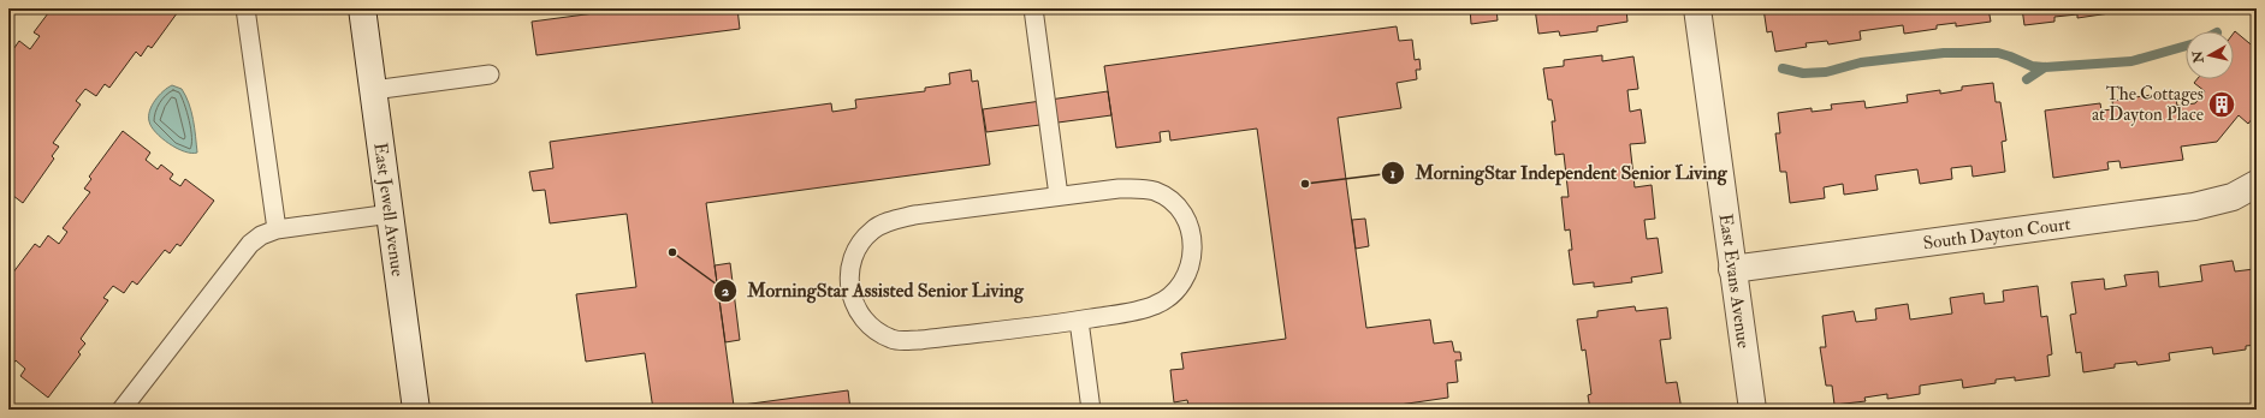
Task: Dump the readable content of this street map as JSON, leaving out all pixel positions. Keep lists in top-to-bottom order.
{
  "streets": {
    "street": ["East Jewell Avenue", "South Dayton Court", "East Evans Avenue"]
  },
  "crossings": [
    ["South Dayton Court", "East Evans Avenue"]
  ],
  "places": {
    "building": ["The Cottages at Dayton Place"],
    "other": ["MorningStar Independent Senior Living", "MorningStar Assisted Senior Living"]
  },
  "north": "left"
}
